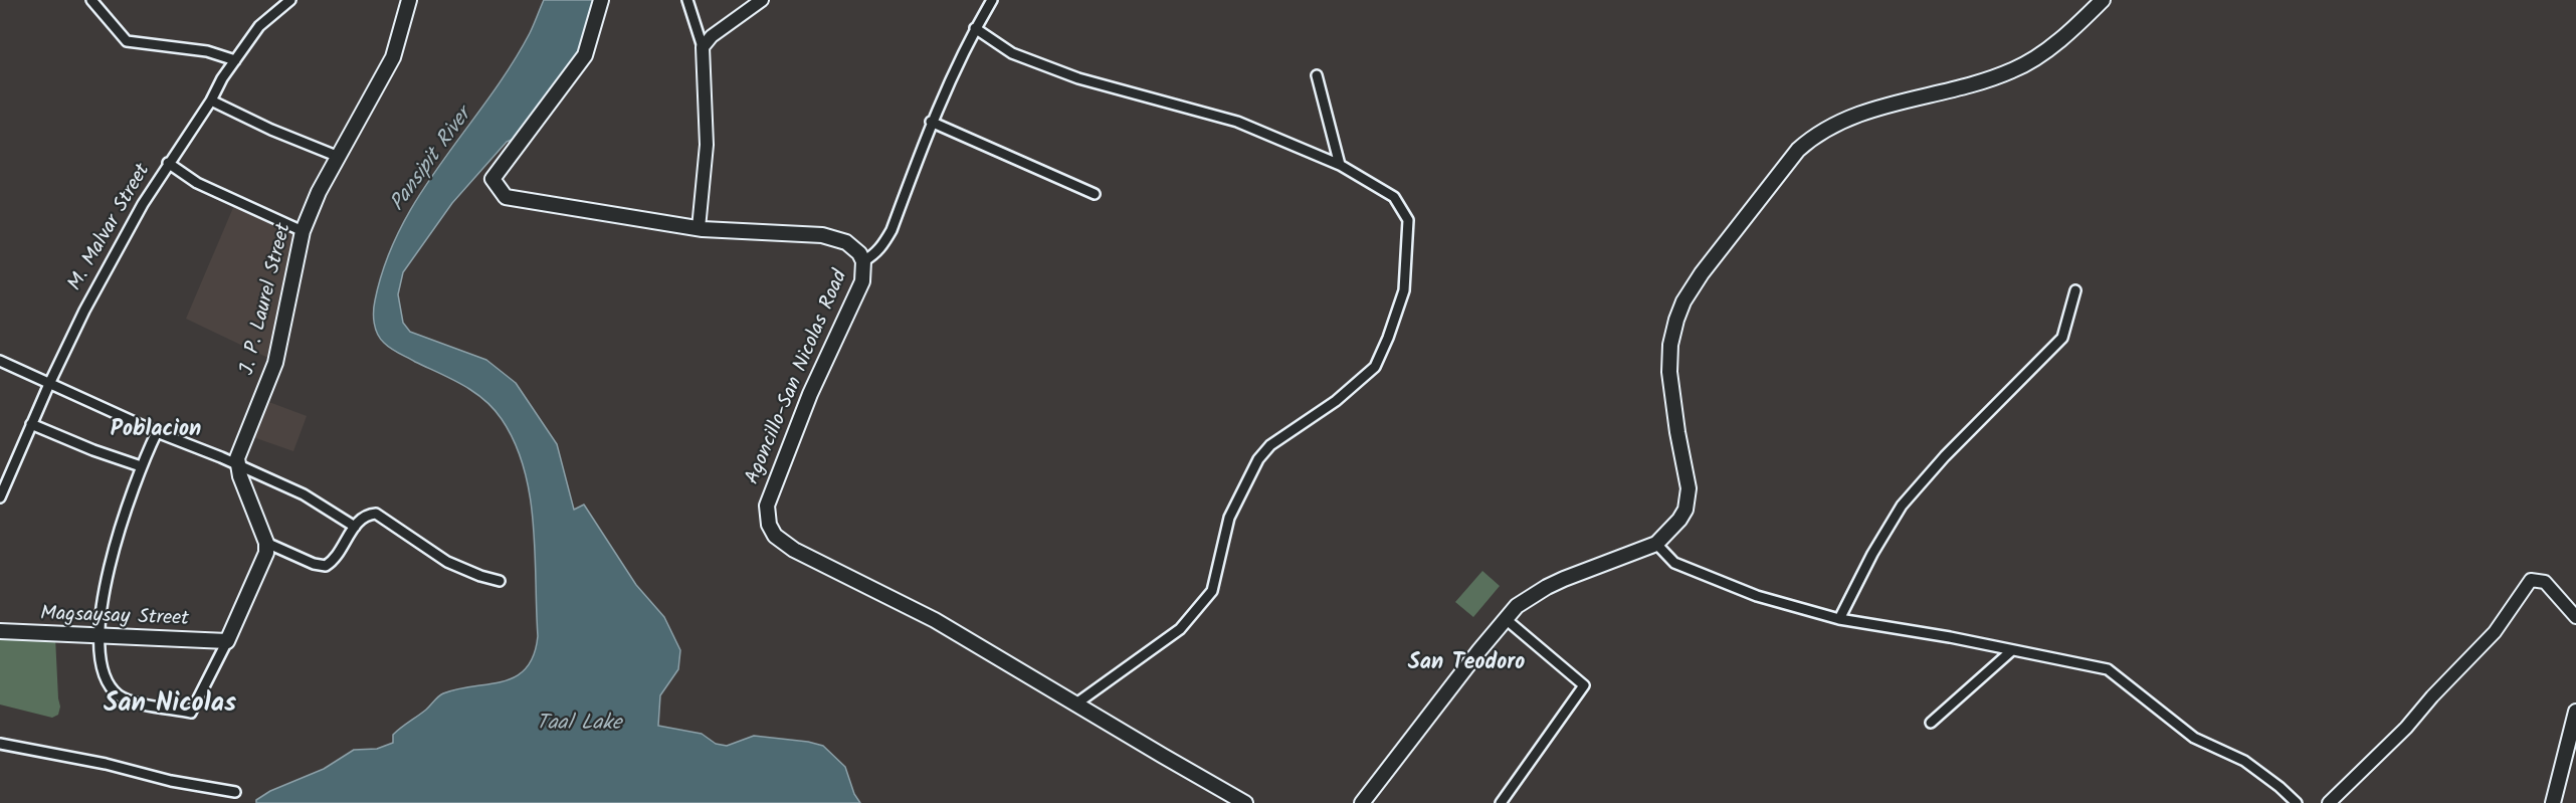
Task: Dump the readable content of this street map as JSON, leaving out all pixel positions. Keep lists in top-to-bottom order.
{
  "streets": {
    "main road": ["J. P. Laurel Street", "Agoncillo-San Nicolas Road", "Magsaysay Street"],
    "street": ["M. Malvar Street"]
  },
  "districts": ["Poblacion", "San Teodoro", "San Nicolas"],
  "water": ["Pansipit River", "Taal Lake"]
}
